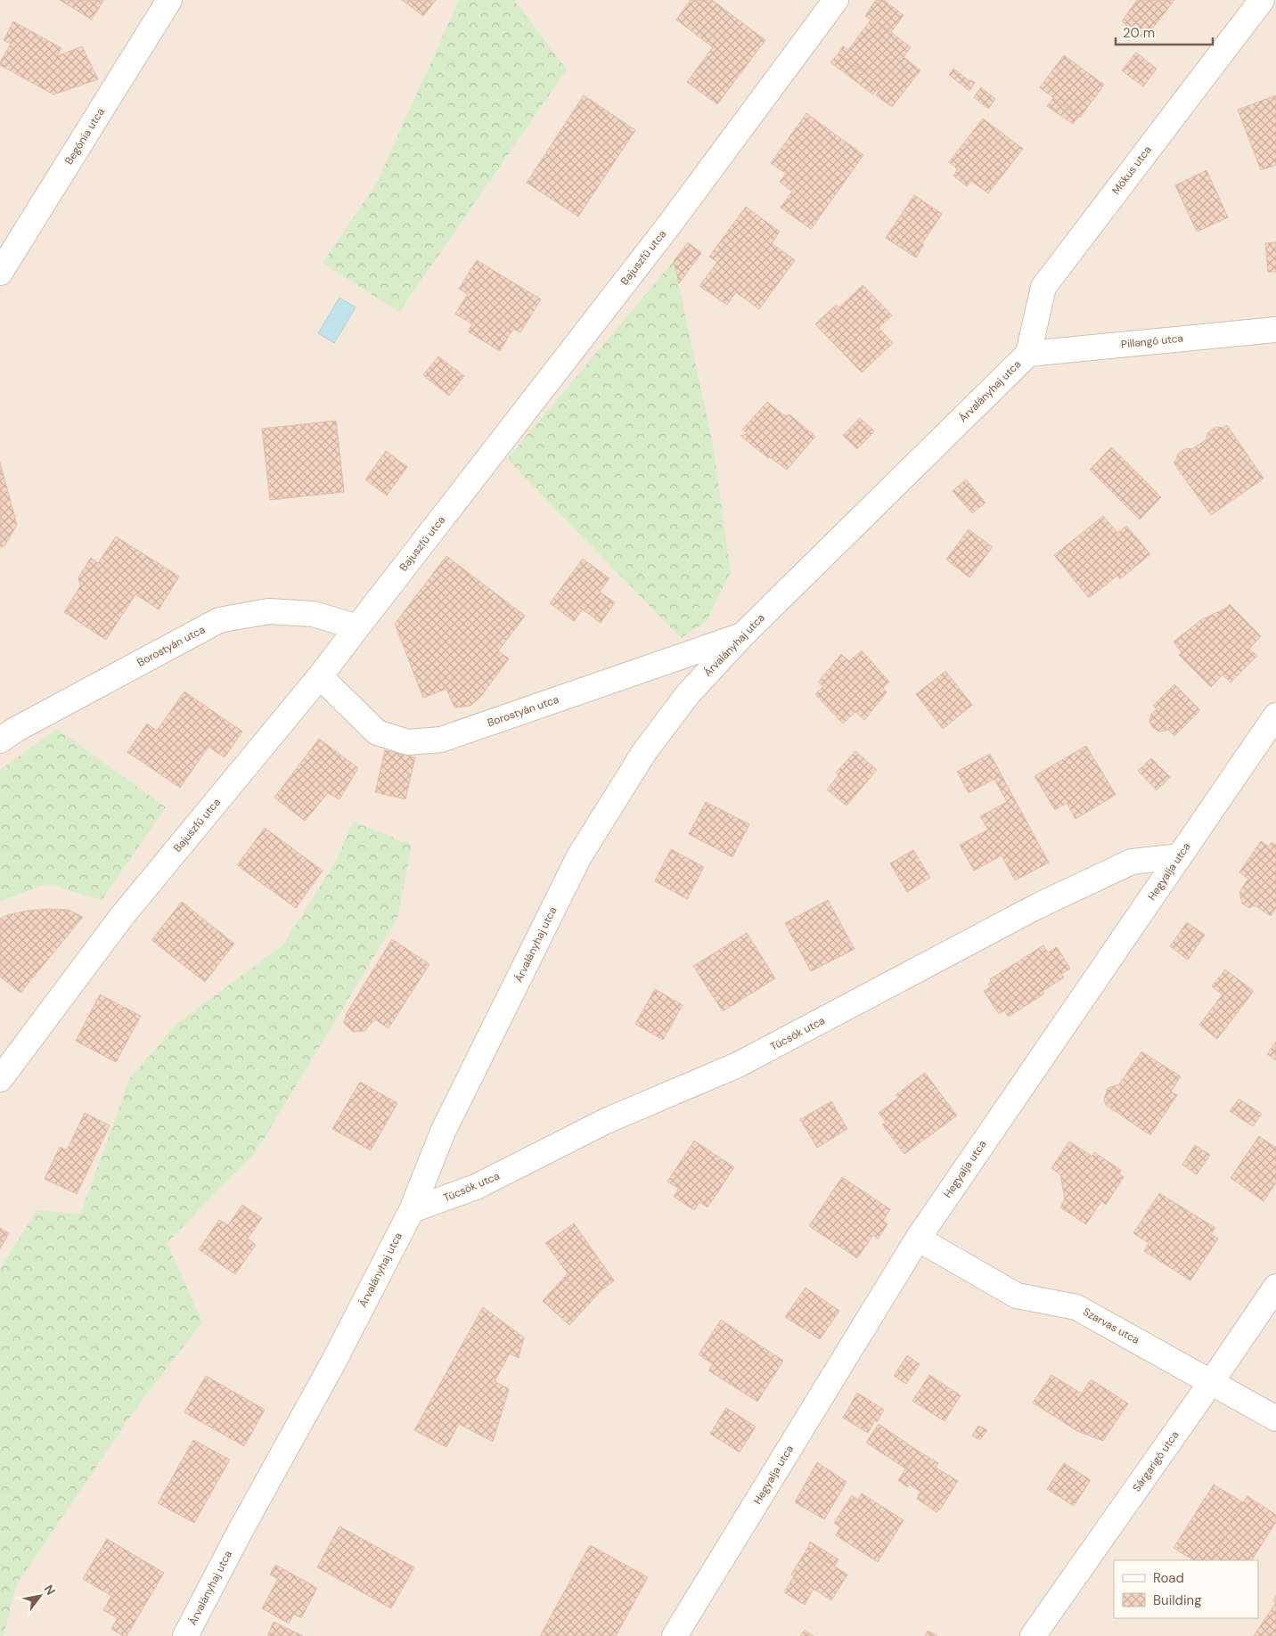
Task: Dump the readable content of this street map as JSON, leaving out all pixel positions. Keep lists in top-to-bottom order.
{
  "streets": {
    "street": [
      "Begónia utca",
      "Mókus utca",
      "Bajuszfű utca",
      "Pillangó utca",
      "Árvalányhaj utca",
      "Borostyán utca",
      "Hegyalja utca",
      "Tücsök utca",
      "Szarvas utca",
      "Sárgarigó utca"
    ]
  },
  "crossings": [
    ["Mókus utca", "Pillangó utca"],
    ["Mókus utca", "Árvalányhaj utca"],
    ["Bajuszfű utca", "Borostyán utca"],
    ["Pillangó utca", "Árvalányhaj utca"],
    ["Árvalányhaj utca", "Borostyán utca"],
    ["Árvalányhaj utca", "Tücsök utca"],
    ["Hegyalja utca", "Tücsök utca"],
    ["Hegyalja utca", "Szarvas utca"],
    ["Szarvas utca", "Sárgarigó utca"]
  ],
  "legend": ["Road", "Building"],
  "scale_bar": "20 m",
  "north": "top right"
}
